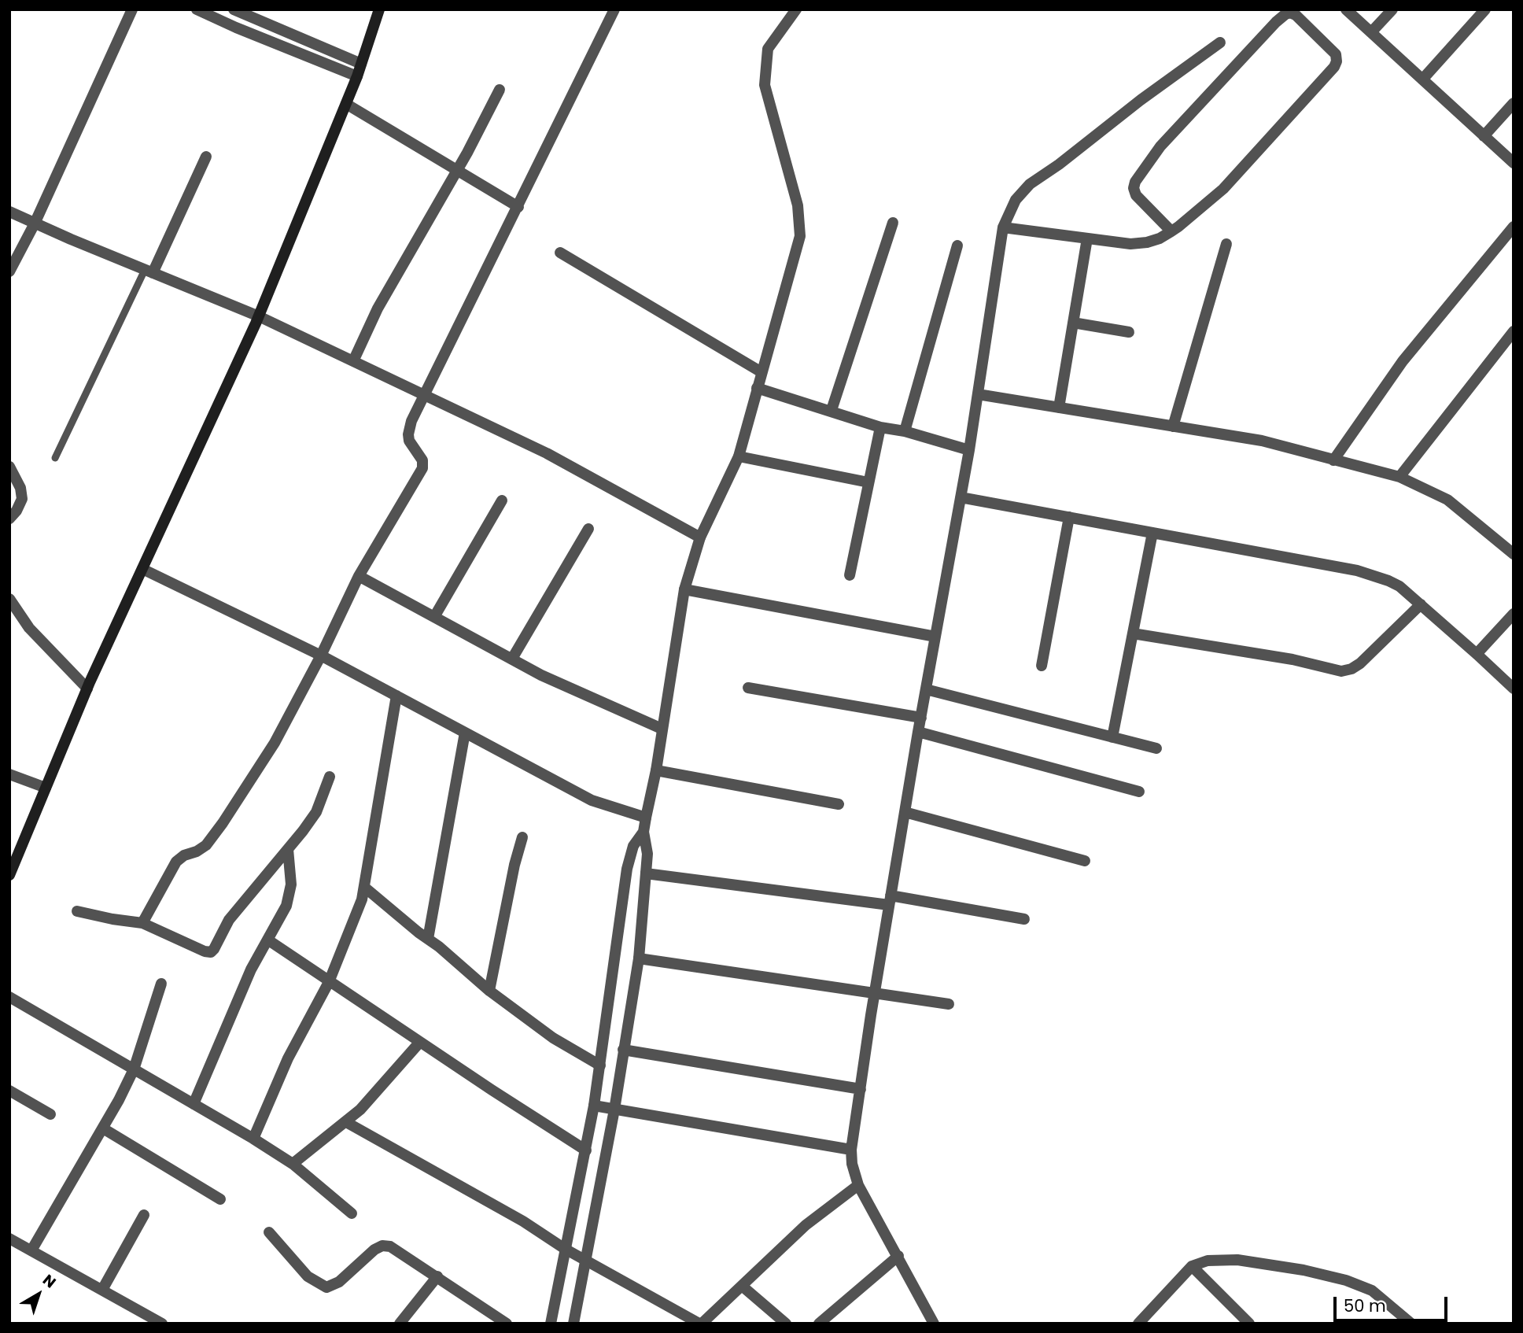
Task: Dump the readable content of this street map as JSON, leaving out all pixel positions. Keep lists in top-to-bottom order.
{
  "scale_bar": "50 m",
  "north": "top right"
}
